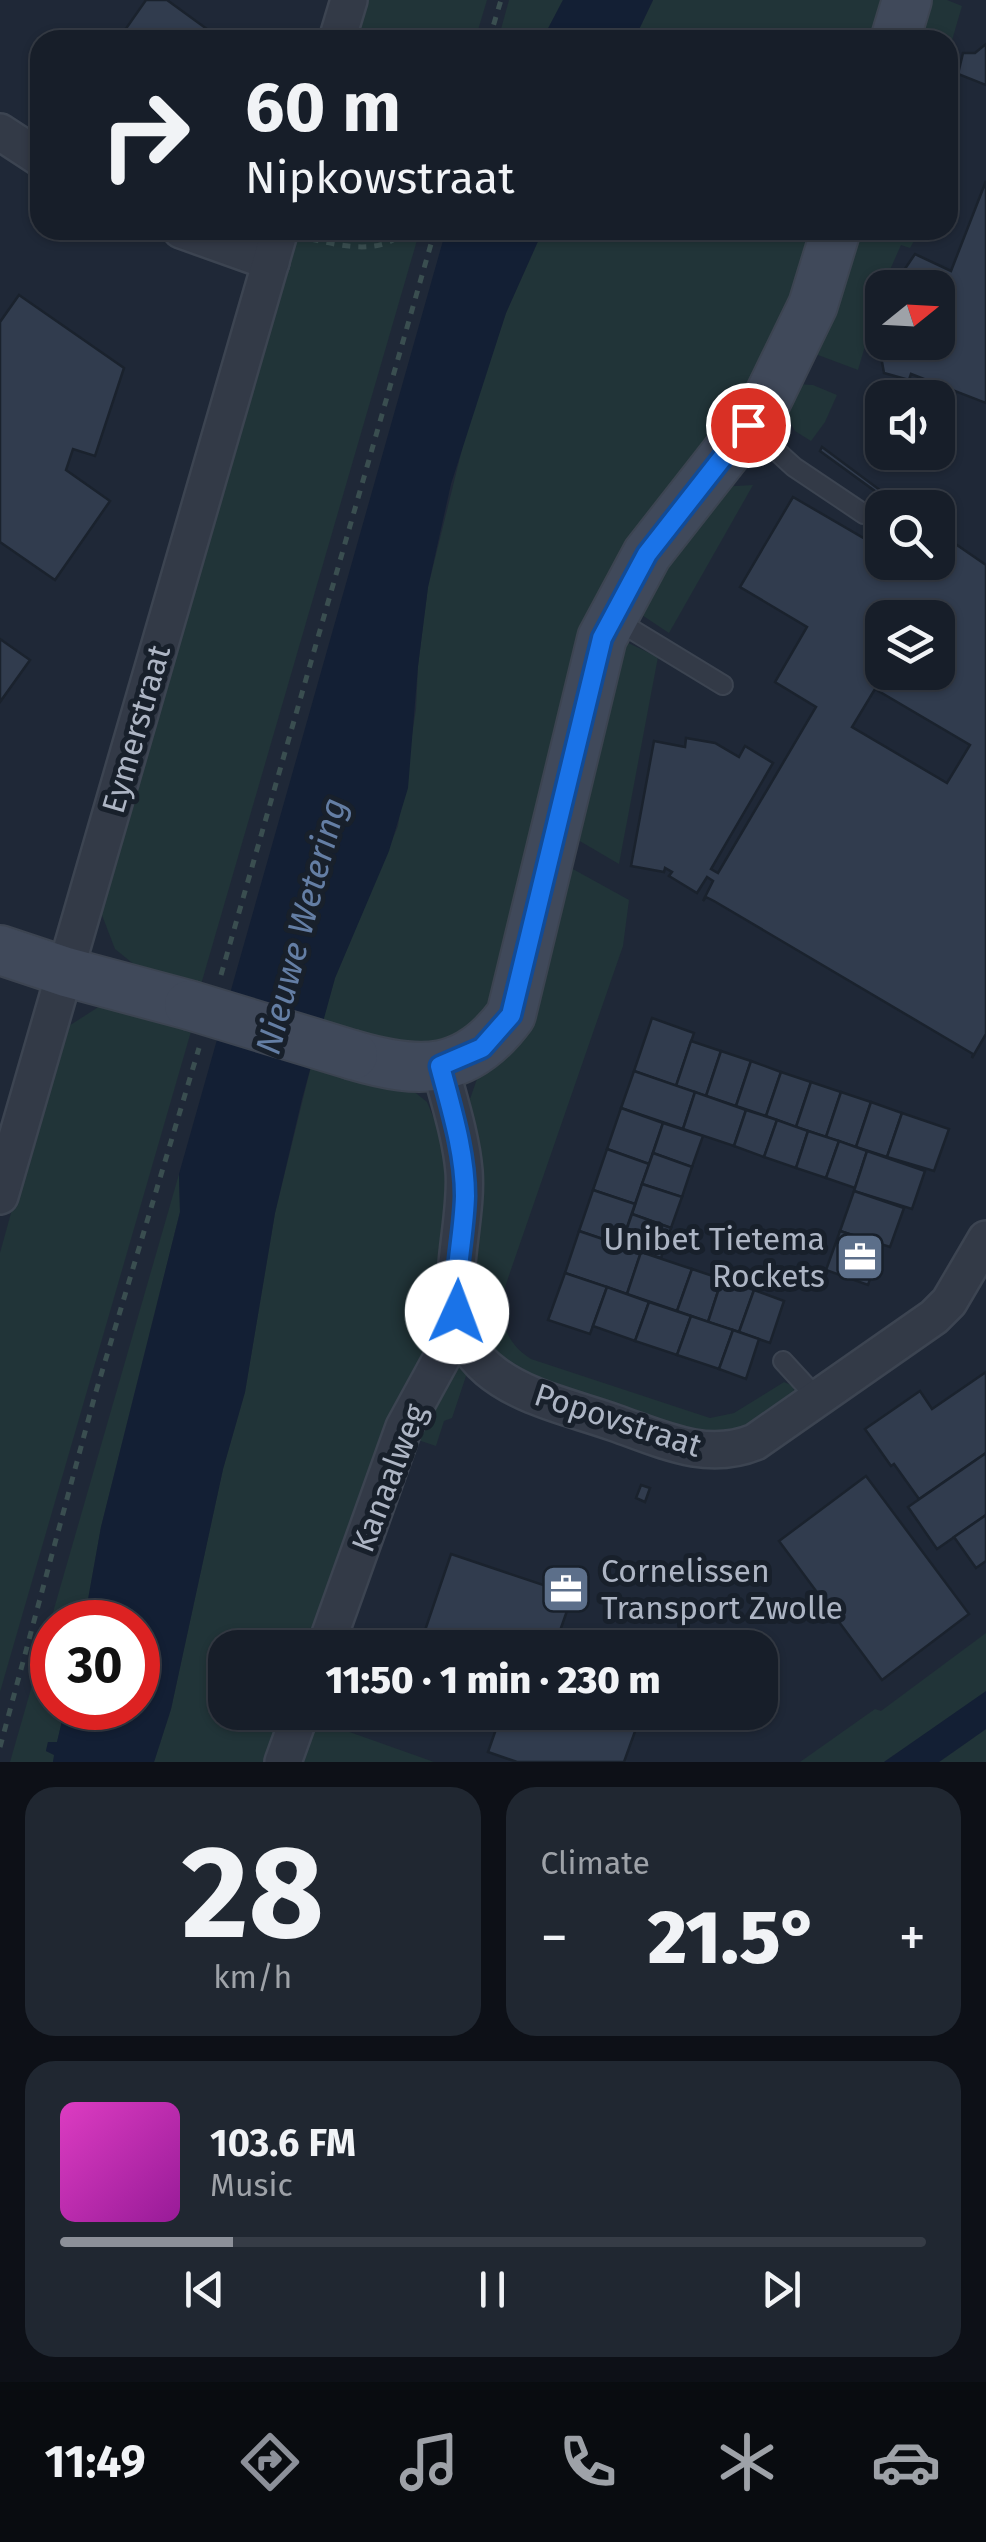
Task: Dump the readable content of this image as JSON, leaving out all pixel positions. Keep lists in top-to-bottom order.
{
  "streets": {
    "street": ["Eymerstraat", "Popovstraat", "Kanaalweg"]
  },
  "crossings": [
    ["Popovstraat", "Kanaalweg"]
  ],
  "water": ["Nieuwe Wetering"],
  "places": {
    "office": ["Unibet Tietema Rockets", "Cornelissen Transport Zwolle"]
  },
  "north": "right",
  "page": {
    "turn": ["60 m", "Nipkowstraat"],
    "limit": "30",
    "trip": "11:50 · 1 min · 230 m",
    "tile": [
      ["28", "km/h"],
      "Climate"
    ],
    "heat": ["−", "21.5°", "+"],
    "song": ["103.6 FM", "Music"],
    "tabs": "11:49"
  }
}
